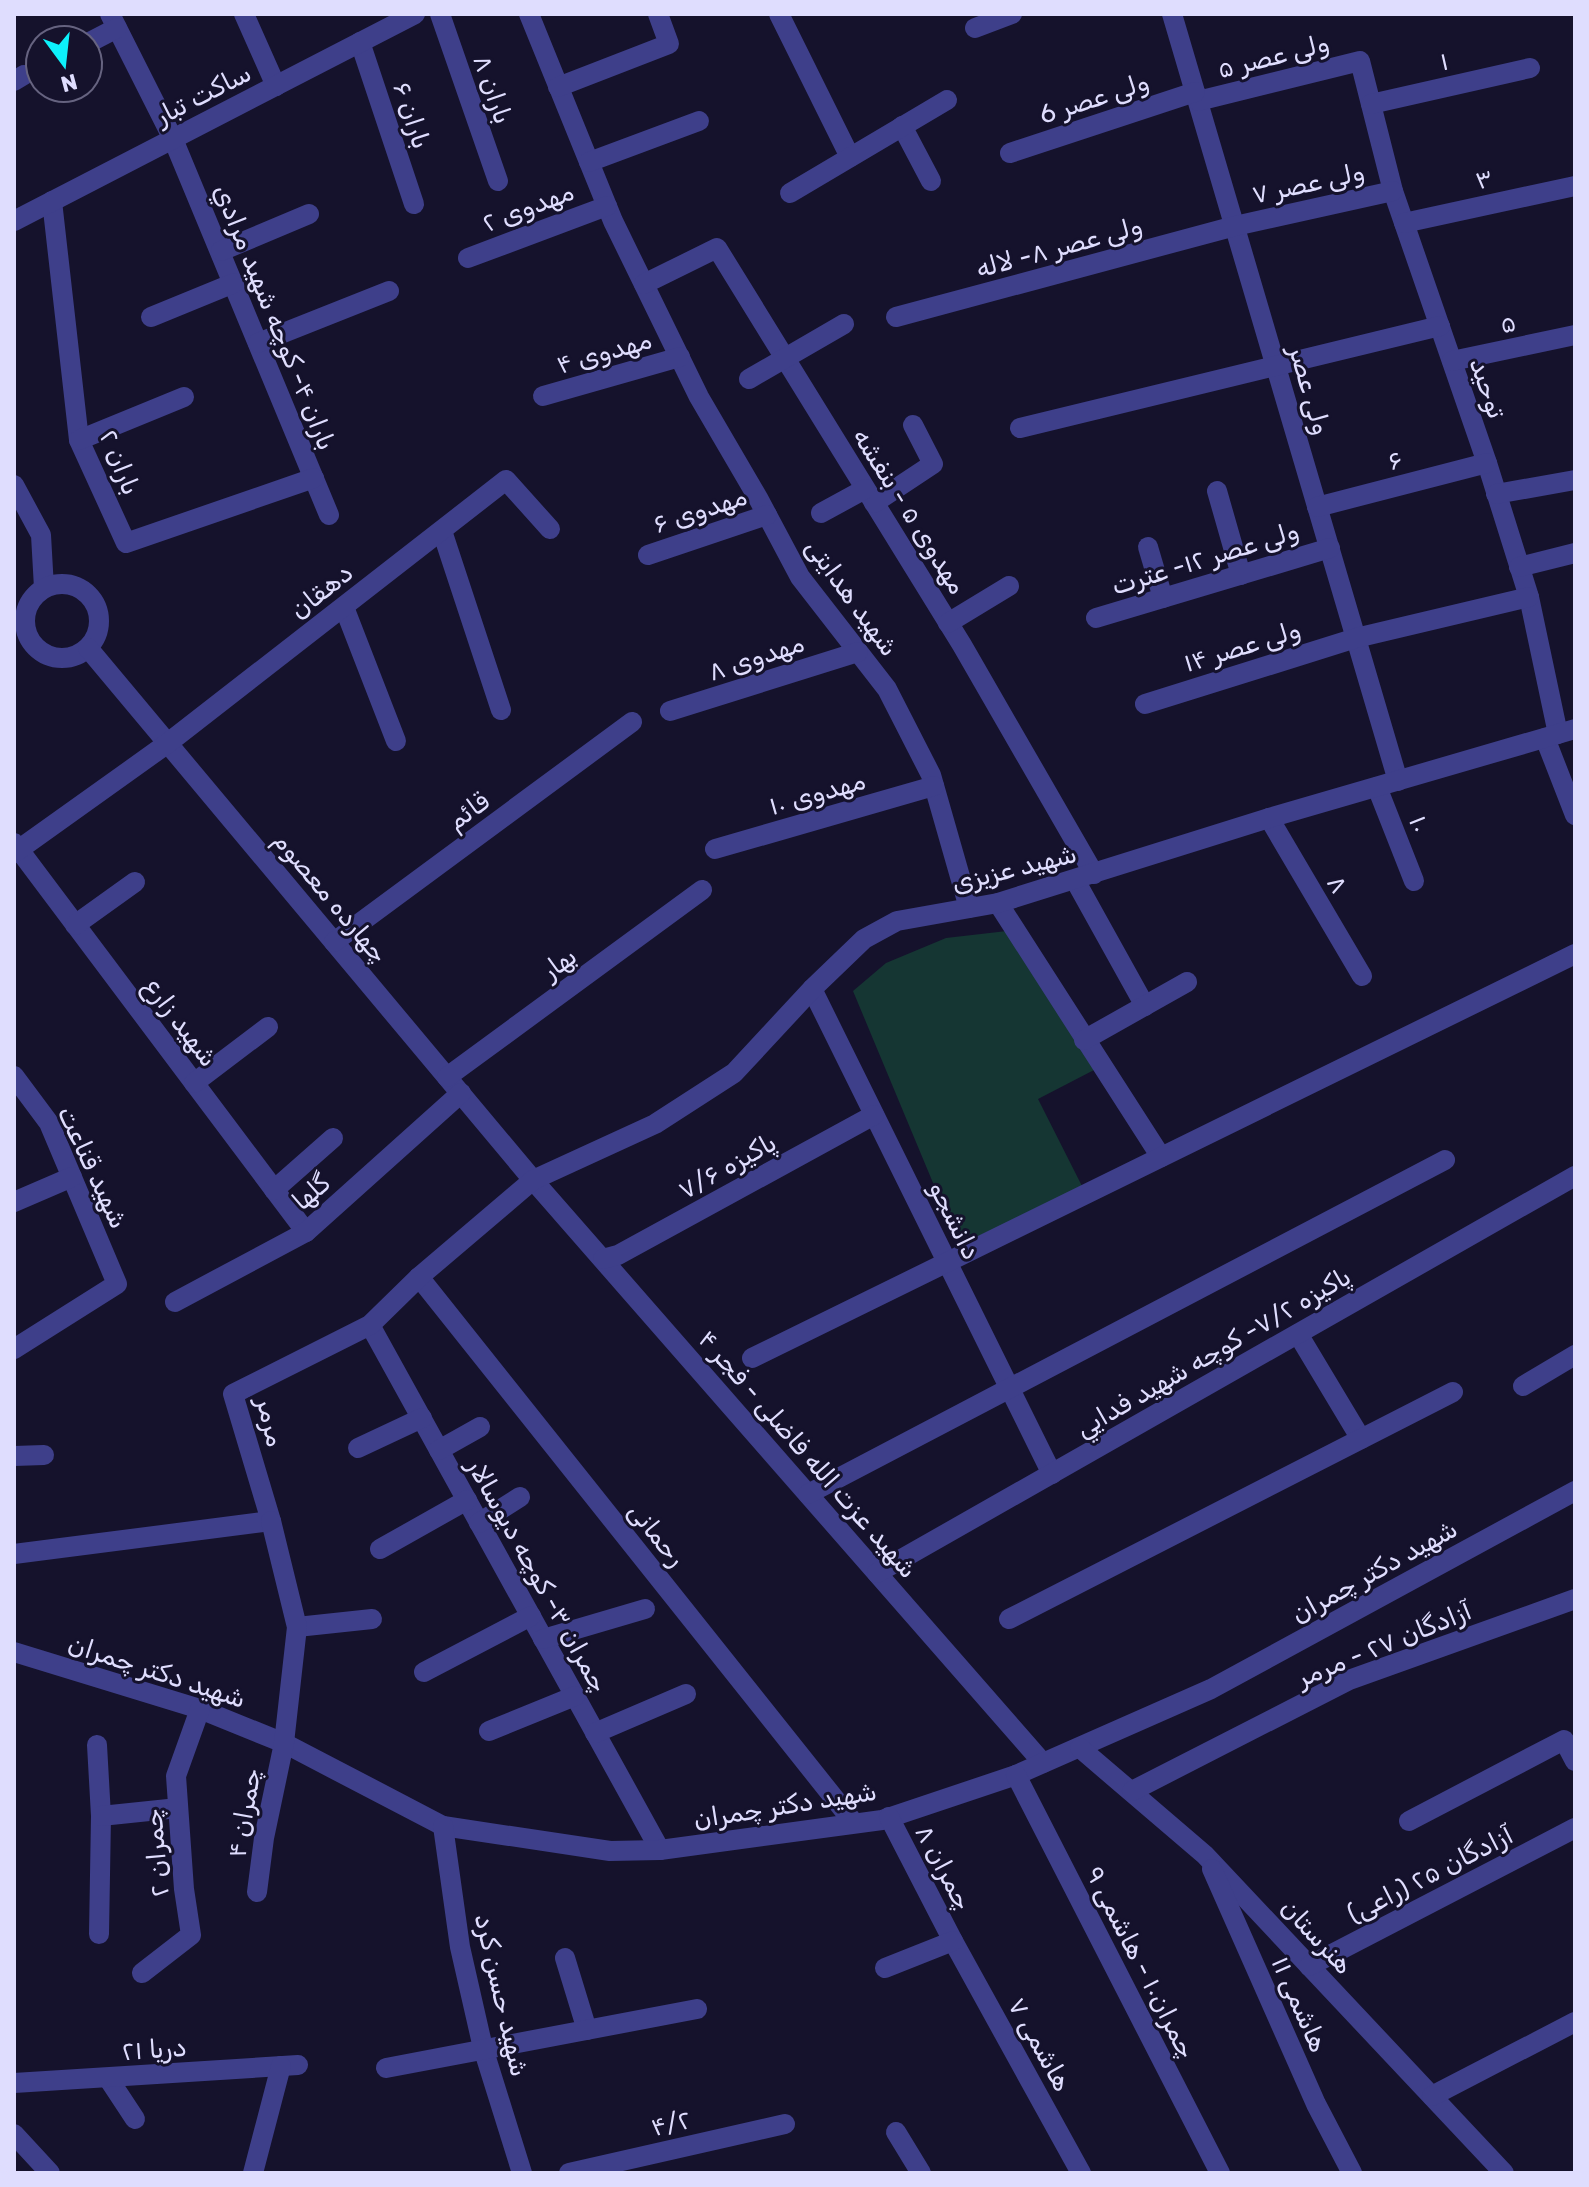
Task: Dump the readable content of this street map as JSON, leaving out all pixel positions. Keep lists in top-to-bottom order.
{
  "streets": {
    "street": [
      "ولی عصر ۵",
      "۱",
      "باران ۸",
      "ساکت تبار",
      "ولی عصر 6",
      "باران ۶",
      "۳",
      "ولی عصر ۷",
      "مهدوی ۲",
      "ولی عصر ۸- لاله",
      "باران ۴- كوچه شهيد مرادي",
      "۵",
      "مهدوی ۴",
      "توحید",
      "ولی عصر",
      "۶",
      "باران ۲",
      "مهدوی ۶",
      "مهدوی ۵ - بنفشه",
      "ولی عصر ۱۲- عترت",
      "دهقان",
      "شهید هدایتی",
      "ولی عصر ۱۴",
      "مهدوی ۸",
      "مهدوی ۱۰",
      "قائم",
      "۱۰",
      "شهید عزیزی",
      "۸",
      "چهارده معصوم",
      "بهار",
      "شهید زارع",
      "پاکیزه ۷/۶",
      "شهید قناعت",
      "گلها",
      "دانشجو",
      "پاکیزه ۷/۲- كوچه شهيد فدايي",
      "مرمر",
      "شهید عزت الله فاضلی - فجر ۴",
      "رحمانی",
      "شهید دکتر چمران",
      "چمران ۳- كوچه ديوسالار",
      "آزادگان ۲۷ - مرمر",
      "چمران ۴",
      "چمران ۲",
      "چمران ۸",
      "آزادگان ۲۵ (راعی)",
      "هنرستان",
      "چمران۱۰ - هاشمی ۹",
      "شهید حسن کرد",
      "هاشمی ۱۱",
      "هاشمی ۷",
      "دریا ۲۱",
      "۴/۲"
    ]
  },
  "crossings": [
    ["ولی عصر ۵", "ولی عصر 6"],
    ["ولی عصر ۵", "توحید"],
    ["ولی عصر ۵", "ولی عصر"],
    ["۱", "توحید"],
    ["ساکت تبار", "باران ۶"],
    ["ساکت تبار", "باران ۴- كوچه شهيد مرادي"],
    ["ساکت تبار", "باران ۲"],
    ["ولی عصر 6", "ولی عصر"],
    ["۳", "توحید"],
    ["ولی عصر ۷", "ولی عصر ۸- لاله"],
    ["ولی عصر ۷", "توحید"],
    ["ولی عصر ۷", "ولی عصر"],
    ["مهدوی ۲", "شهید هدایتی"],
    ["ولی عصر ۸- لاله", "ولی عصر"],
    ["باران ۴- كوچه شهيد مرادي", "باران ۲"],
    ["۵", "توحید"],
    ["مهدوی ۴", "شهید هدایتی"],
    ["توحید", "۶"],
    ["توحید", "شهید عزیزی"],
    ["ولی عصر", "۶"],
    ["ولی عصر", "ولی عصر ۱۲- عترت"],
    ["ولی عصر", "ولی عصر ۱۴"],
    ["ولی عصر", "شهید عزیزی"],
    ["مهدوی ۶", "شهید هدایتی"],
    ["مهدوی ۵ - بنفشه", "شهید هدایتی"],
    ["مهدوی ۵ - بنفشه", "شهید عزیزی"],
    ["دهقان", "چهارده معصوم"],
    ["دهقان", "شهید زارع"],
    ["شهید هدایتی", "مهدوی ۸"],
    ["شهید هدایتی", "مهدوی ۱۰"],
    ["شهید هدایتی", "شهید عزیزی"],
    ["قائم", "چهارده معصوم"],
    ["۱۰", "شهید عزیزی"],
    ["شهید عزیزی", "۸"],
    ["شهید عزیزی", "چهارده معصوم"],
    ["شهید عزیزی", "دانشجو"],
    ["شهید عزیزی", "مرمر"],
    ["شهید عزیزی", "شهید عزت الله فاضلی - فجر ۴"],
    ["چهارده معصوم", "بهار"],
    ["چهارده معصوم", "گلها"],
    ["چهارده معصوم", "مرمر"],
    ["چهارده معصوم", "شهید عزت الله فاضلی - فجر ۴"],
    ["شهید زارع", "گلها"],
    ["پاکیزه ۷/۶", "دانشجو"],
    ["پاکیزه ۷/۶", "شهید عزت الله فاضلی - فجر ۴"],
    ["دانشجو", "پاکیزه ۷/۲- كوچه شهيد فدايي"],
    ["پاکیزه ۷/۲- كوچه شهيد فدايي", "شهید عزت الله فاضلی - فجر ۴"],
    ["مرمر", "شهید عزت الله فاضلی - فجر ۴"],
    ["مرمر", "رحمانی"],
    ["مرمر", "چمران ۳- كوچه ديوسالار"],
    ["شهید عزت الله فاضلی - فجر ۴", "شهید دکتر چمران"],
    ["رحمانی", "شهید دکتر چمران"],
    ["شهید دکتر چمران", "چمران ۳- كوچه ديوسالار"],
    ["شهید دکتر چمران", "چمران ۴"],
    ["شهید دکتر چمران", "چمران ۲"],
    ["شهید دکتر چمران", "چمران ۸"],
    ["شهید دکتر چمران", "هنرستان"],
    ["شهید دکتر چمران", "چمران۱۰ - هاشمی ۹"],
    ["شهید دکتر چمران", "شهید حسن کرد"],
    ["آزادگان ۲۷ - مرمر", "هنرستان"],
    ["چمران ۸", "هاشمی ۷"],
    ["آزادگان ۲۵ (راعی)", "هنرستان"],
    ["هنرستان", "هاشمی ۱۱"]
  ],
  "north": "bottom"
}
